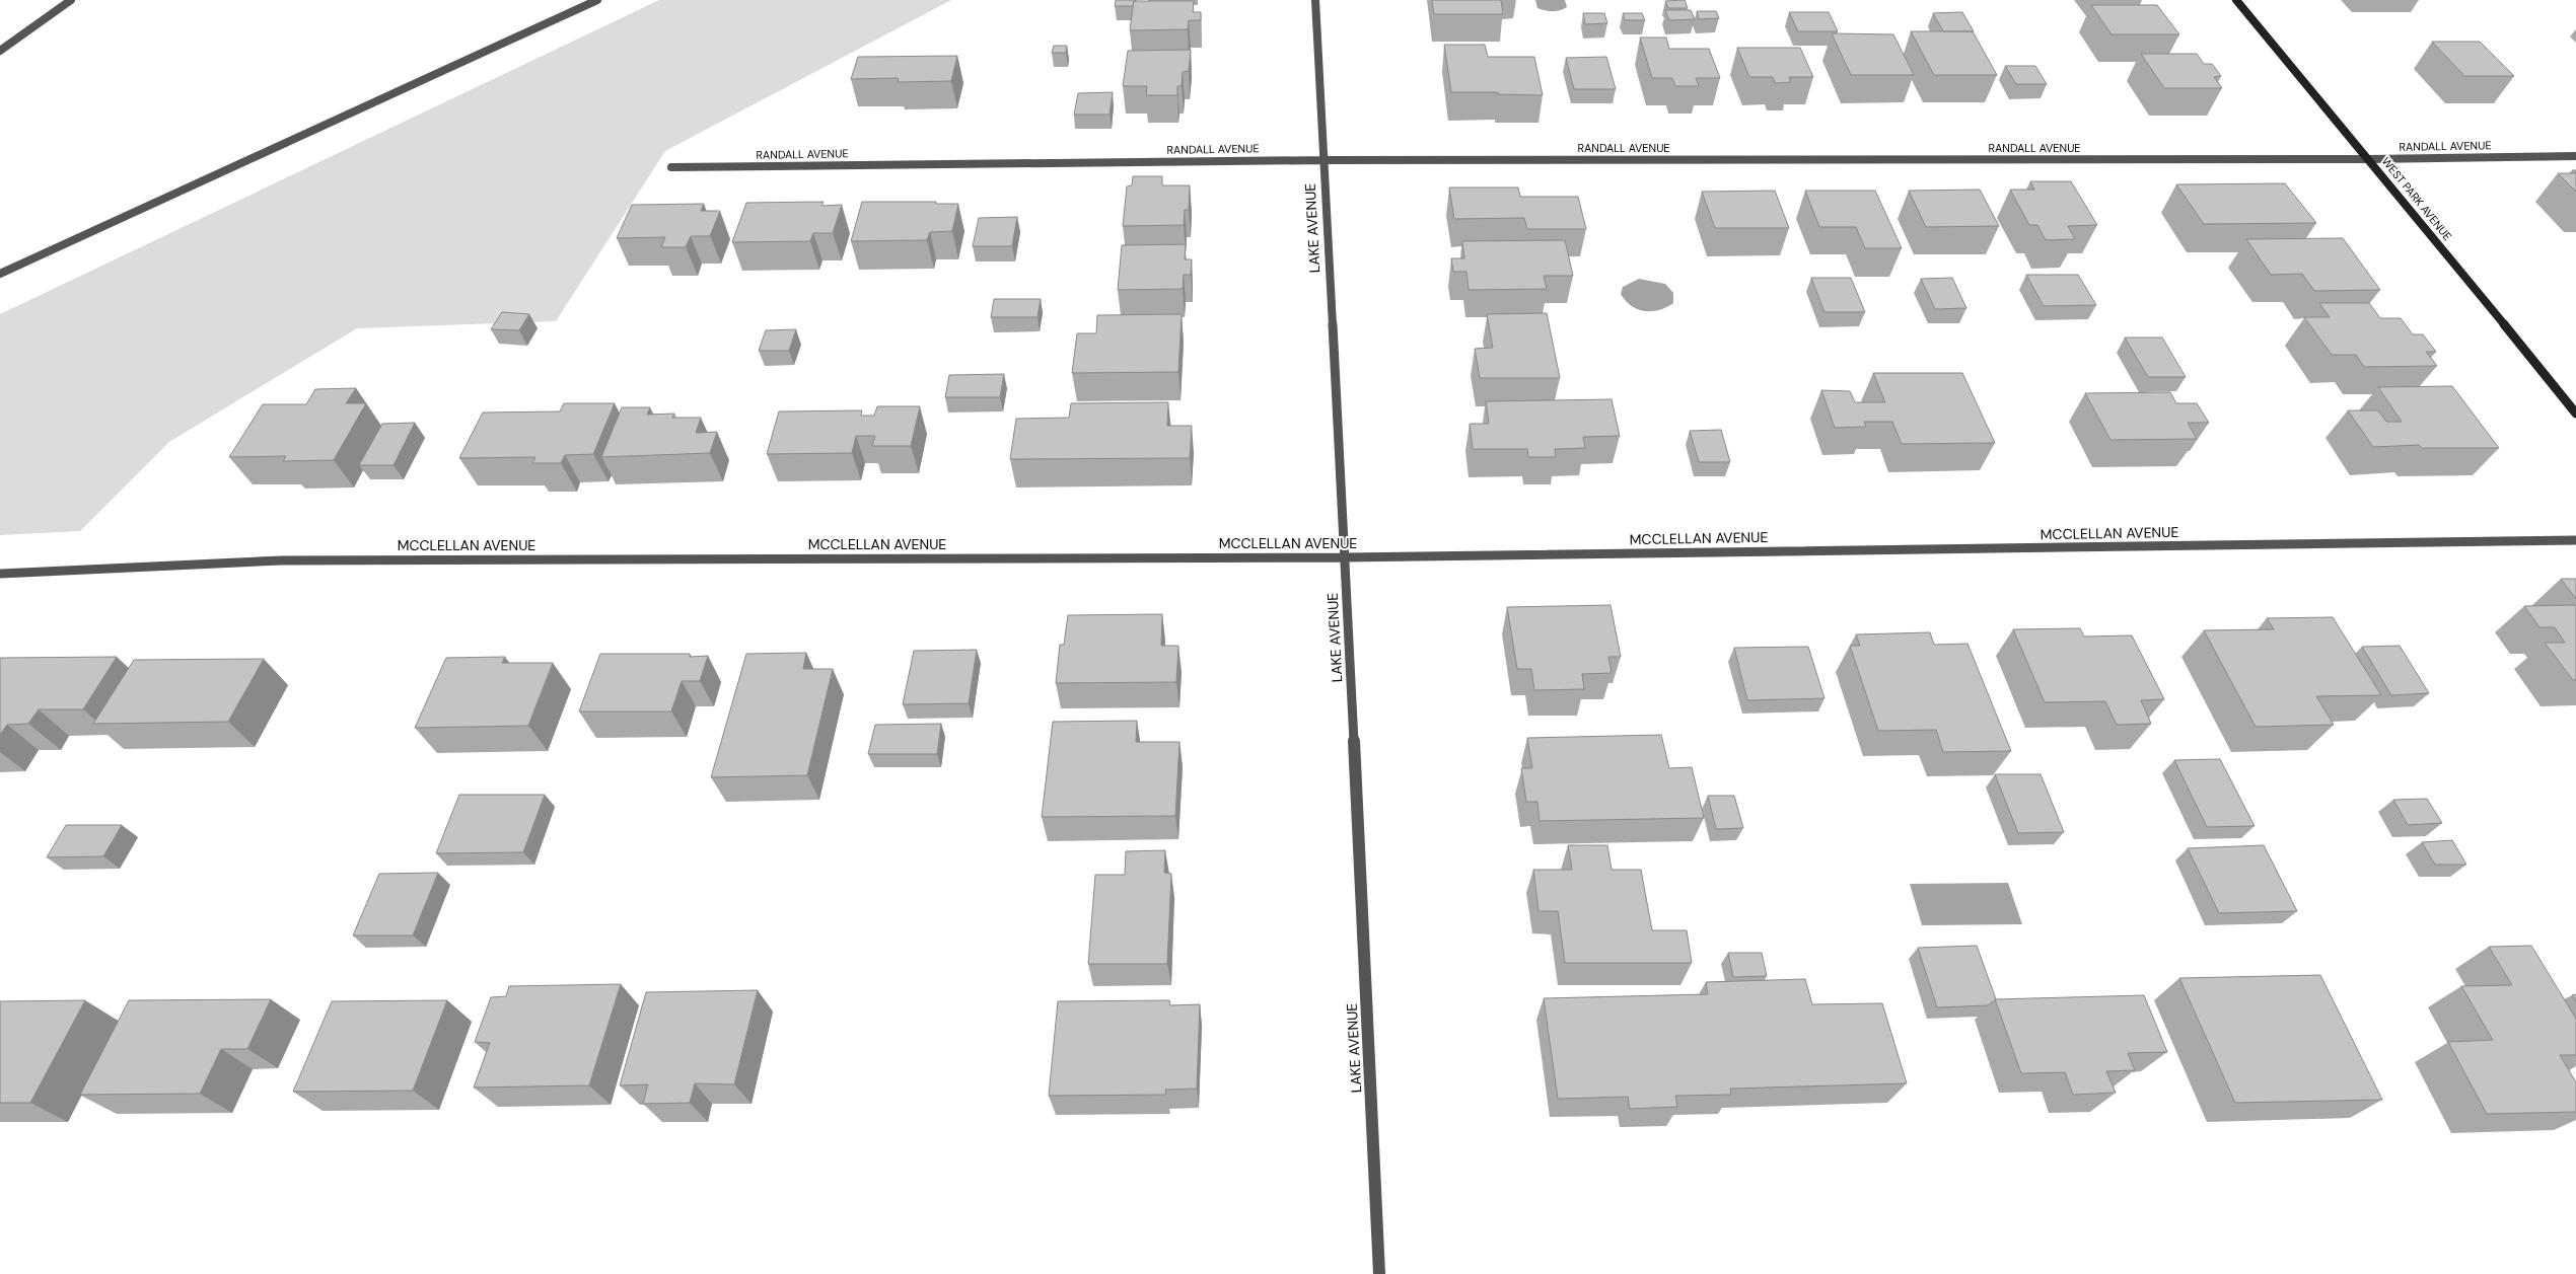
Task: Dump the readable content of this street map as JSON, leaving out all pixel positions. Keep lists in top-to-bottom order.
{
  "streets": {
    "street": [
      "RANDALL AVENUE",
      "WEST PARK AVENUE",
      "LAKE AVENUE",
      "MCCLELLAN AVENUE"
    ]
  },
  "crossings": [
    ["RANDALL AVENUE", "WEST PARK AVENUE"],
    ["RANDALL AVENUE", "LAKE AVENUE"],
    ["LAKE AVENUE", "MCCLELLAN AVENUE"]
  ]
}
